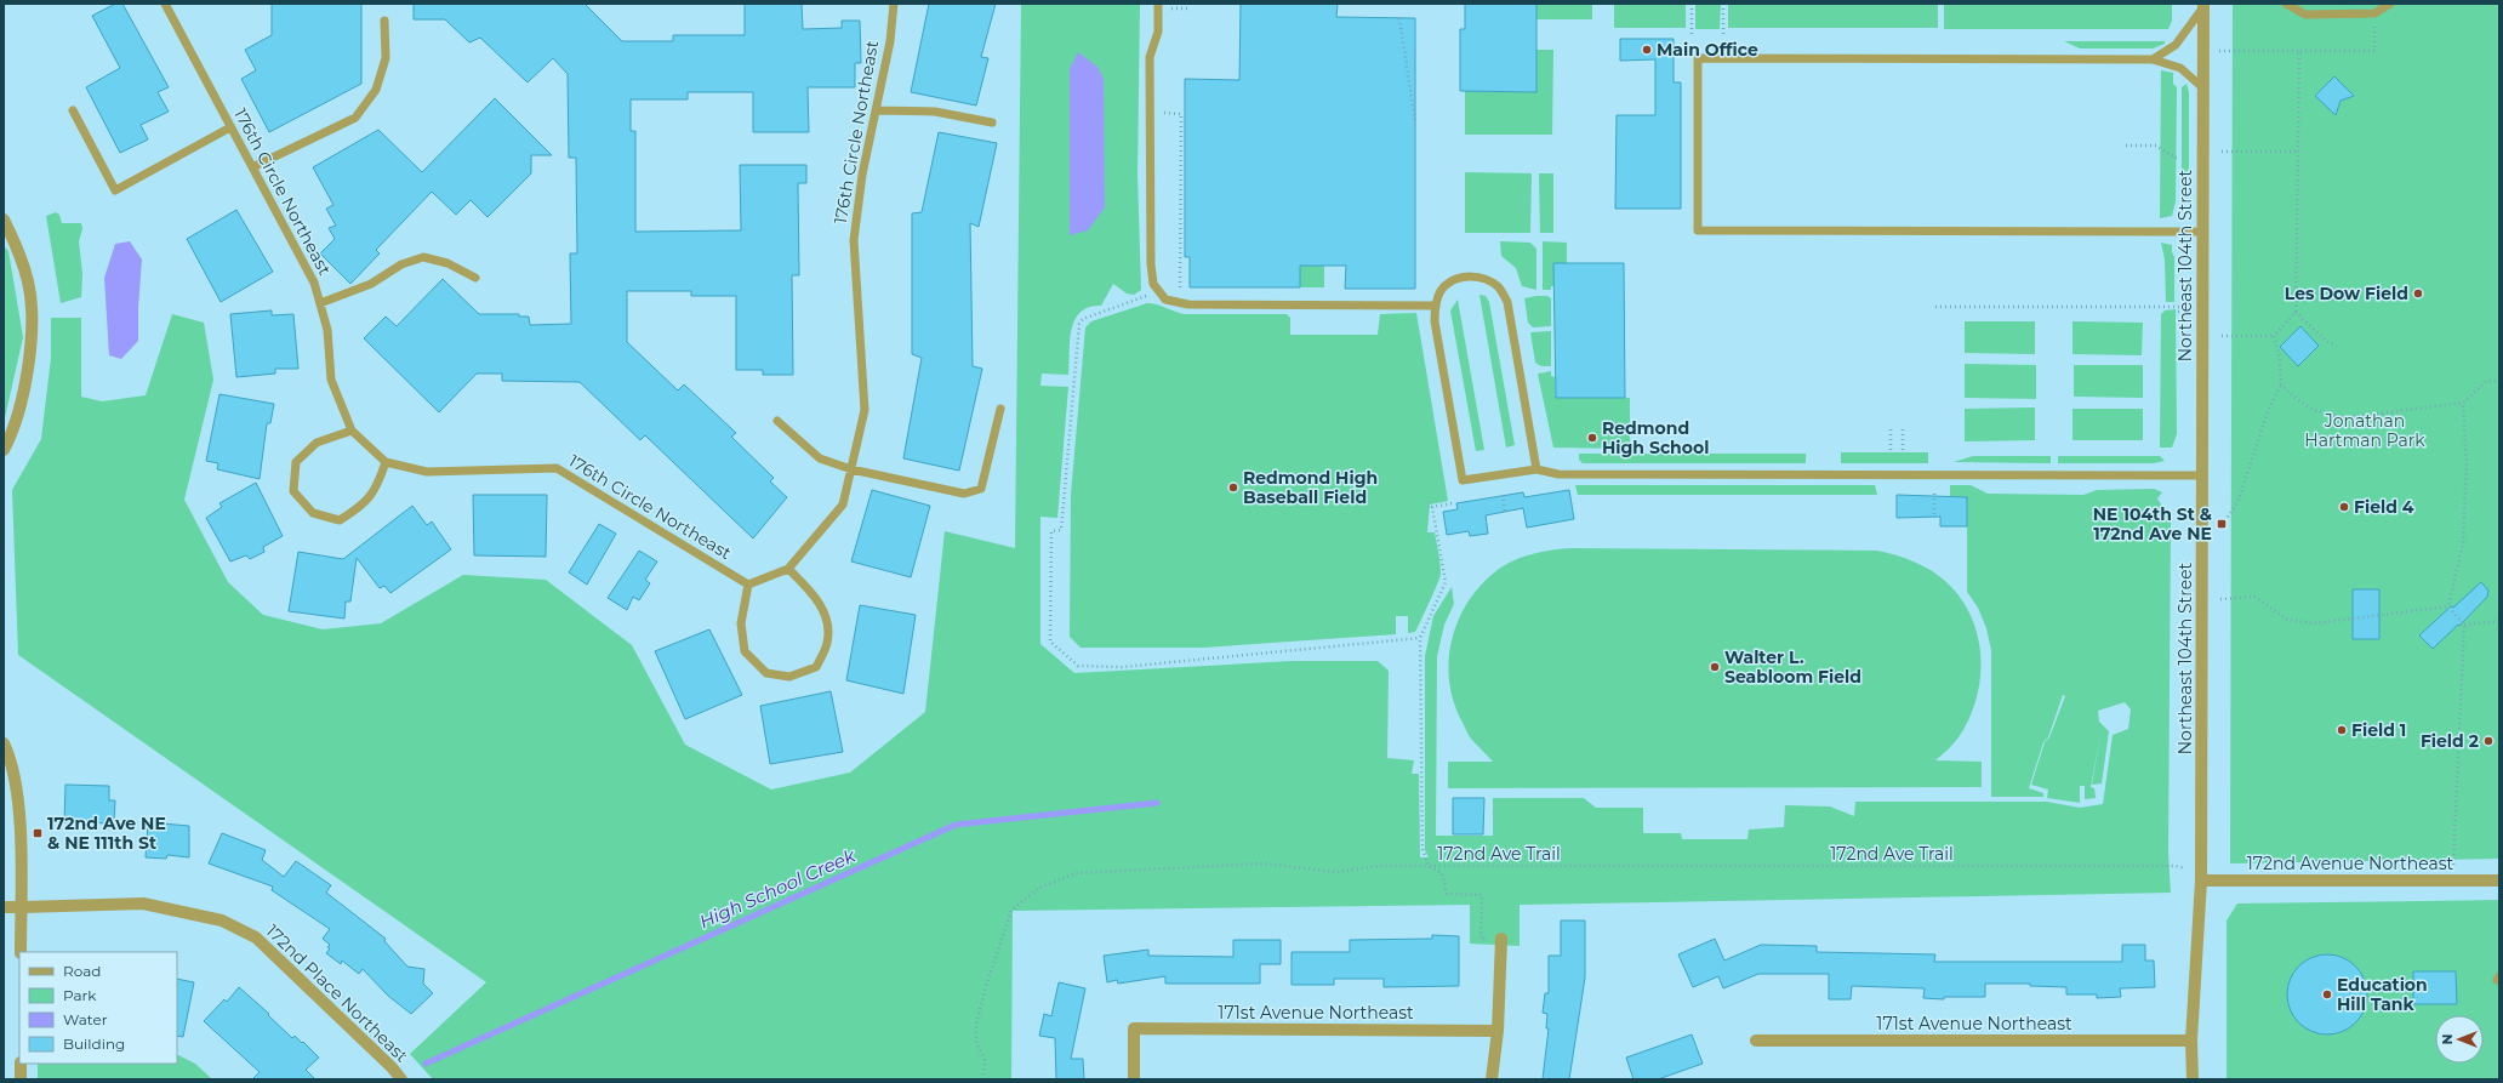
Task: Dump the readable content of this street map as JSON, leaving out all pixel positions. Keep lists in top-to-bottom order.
{
  "streets": {
    "street": [
      "Northeast 104th Street",
      "172nd Avenue Northeast",
      "172nd Place Northeast",
      "171st Avenue Northeast"
    ],
    "lane": ["176th Circle Northeast"],
    "path": ["172nd Ave Trail"]
  },
  "crossings": [
    ["Northeast 104th Street", "172nd Avenue Northeast"],
    ["Northeast 104th Street", "171st Avenue Northeast"]
  ],
  "water": ["High School Creek"],
  "parks": ["Jonathan Hartman Park"],
  "places": {
    "other": [
      "Main Office",
      "Les Dow Field",
      "Redmond High School",
      "Redmond High Baseball Field",
      "Field 4",
      "Walter L. Seabloom Field",
      "Field 1",
      "Field 2",
      "Education Hill Tank"
    ],
    "transit": ["NE 104th St & 172nd Ave NE", "172nd Ave NE & NE 111th St"]
  },
  "legend": [
    "Road",
    "Park",
    "Water",
    "Building"
  ],
  "north": "left"
}
